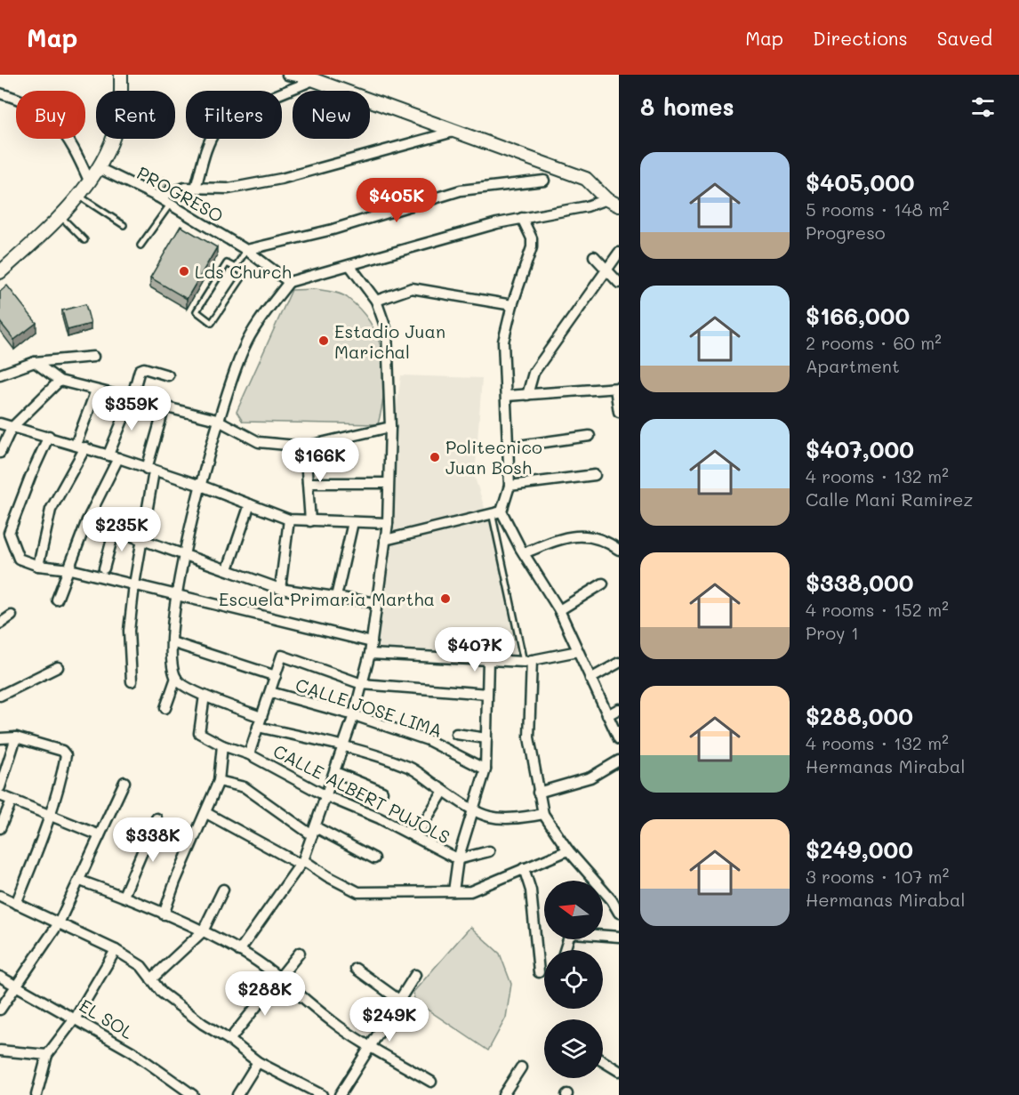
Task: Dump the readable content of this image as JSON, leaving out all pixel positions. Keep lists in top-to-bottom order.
{
  "streets": {
    "street": [
      "PROGRESO",
      "CALLE JOSE LIMA",
      "CALLE ALBERT PUJOLS",
      "EL SOL"
    ]
  },
  "places": [
    "Lds Church",
    "Estadio Juan Marichal",
    "Politecnico Juan Bosh",
    "Escuela Primaria Martha"
  ],
  "north": "left",
  "page": {
    "header": "Map",
    "nav": ["Map", "Directions", "Saved"],
    "heading": "8 homes",
    "chip": [
      "Buy",
      "Rent",
      "Filters",
      "New"
    ],
    "list": [
      {
        "name": "$405,000",
        "note": "5 rooms · 148 m² · Progreso"
      },
      {
        "name": "$166,000",
        "note": "2 rooms · 60 m² · Apartment"
      },
      {
        "name": "$407,000",
        "note": "4 rooms · 132 m² · Calle Mani Ramirez"
      },
      {
        "name": "$338,000",
        "note": "4 rooms · 152 m² · Proy 1"
      },
      {
        "name": "$288,000",
        "note": "4 rooms · 132 m² · Hermanas Mirabal"
      },
      {
        "name": "$249,000",
        "note": "3 rooms · 107 m² · Hermanas Mirabal"
      }
    ],
    "price": [
      "$405K",
      "$359K",
      "$166K",
      "$235K",
      "$407K",
      "$338K",
      "$288K",
      "$249K"
    ]
  }
}
